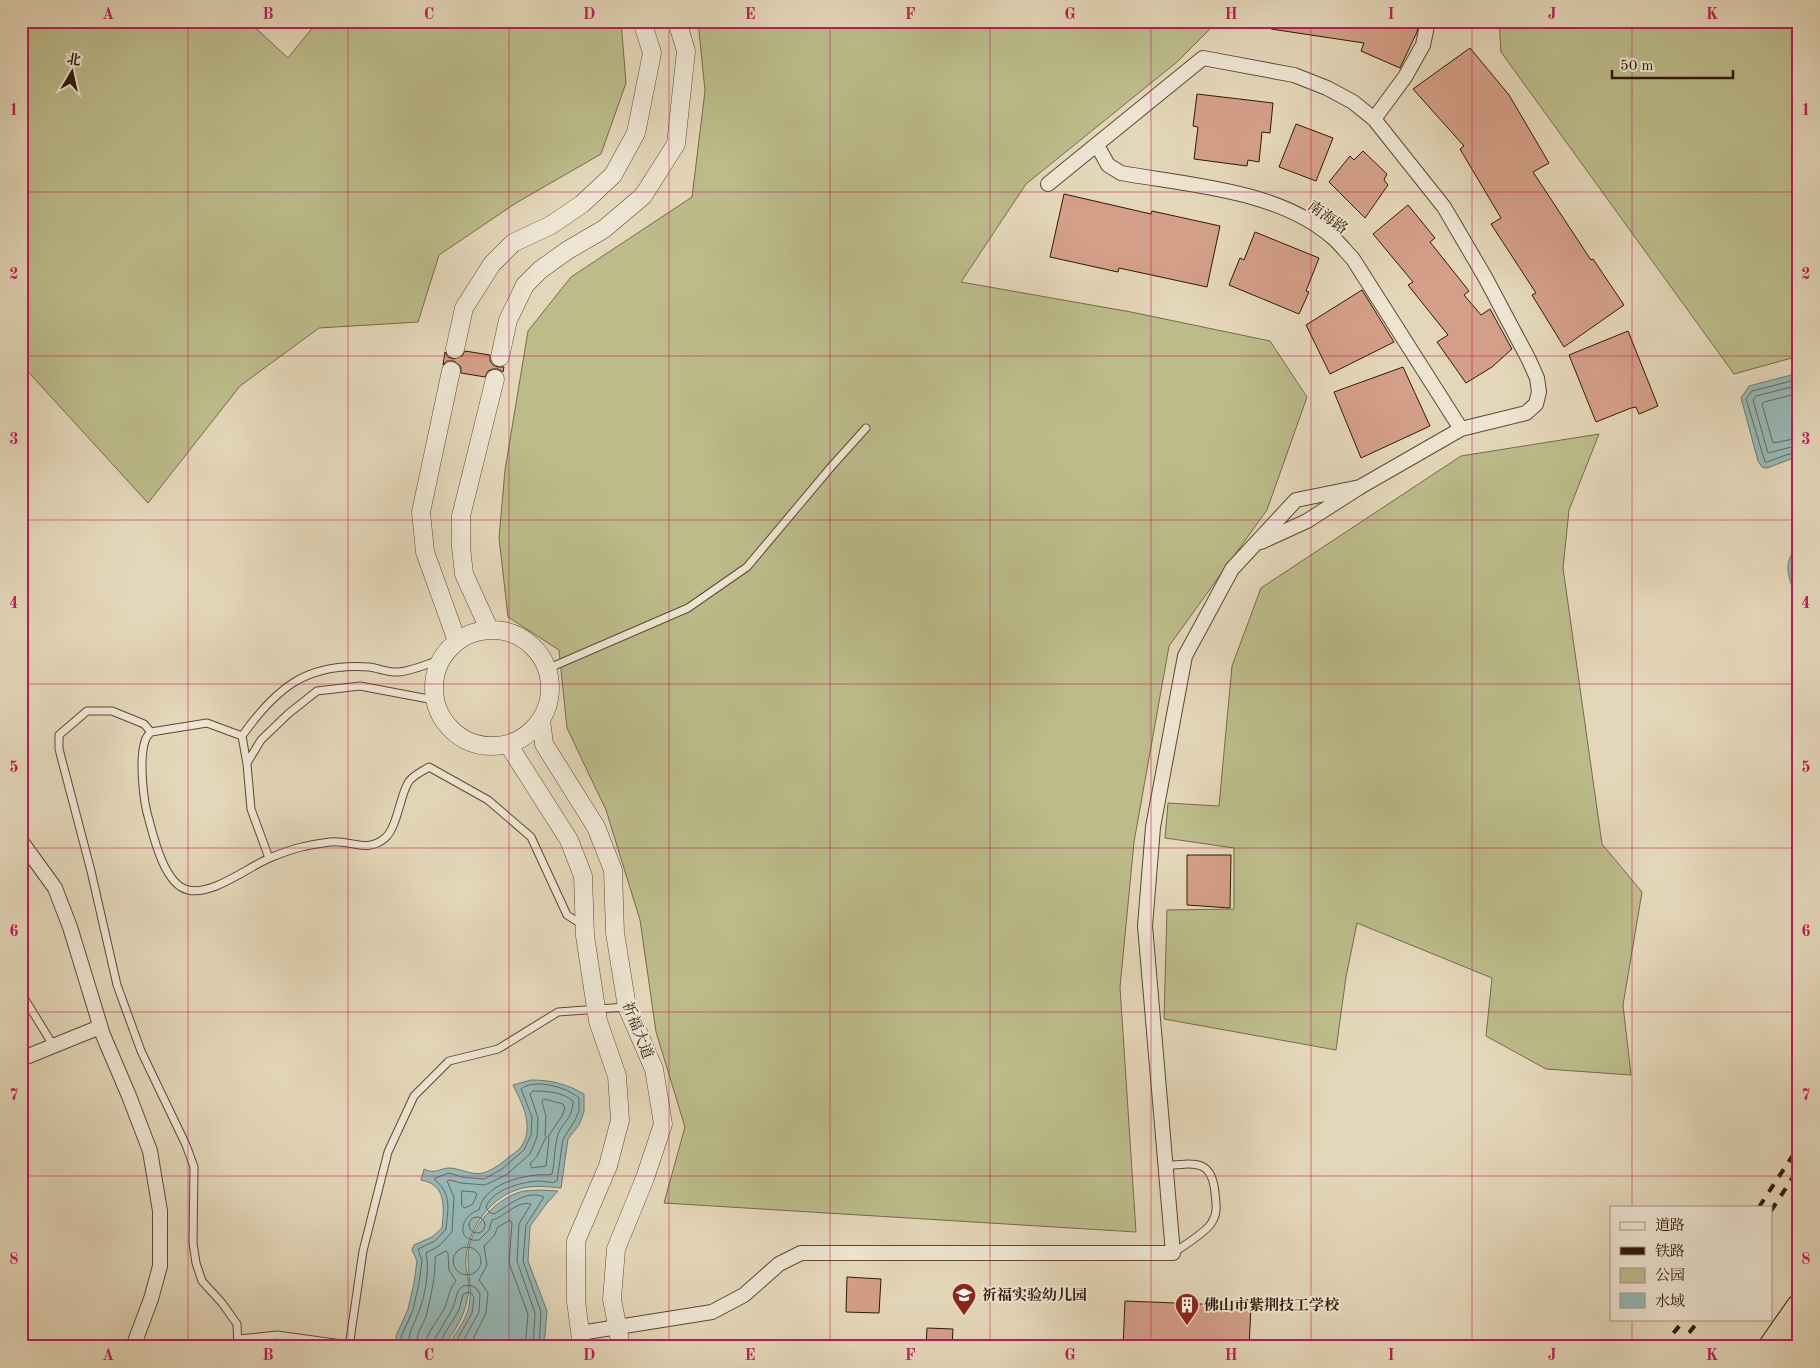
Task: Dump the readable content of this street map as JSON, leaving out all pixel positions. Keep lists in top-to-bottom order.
{
  "streets": {
    "street": ["南海路", "祈福大道"]
  },
  "places": {
    "school or university": ["祈福实验幼儿园"],
    "building": ["佛山市紫荆技工学校"]
  },
  "legend": [
    "道路",
    "铁路",
    "公园",
    "水域"
  ],
  "scale_bar": "50 m",
  "north": "top",
  "grid": {
    "columns": [
      "A",
      "B",
      "C",
      "D",
      "E",
      "F",
      "G",
      "H",
      "I",
      "J",
      "K"
    ],
    "rows": [
      "1",
      "2",
      "3",
      "4",
      "5",
      "6",
      "7",
      "8"
    ]
  }
}
